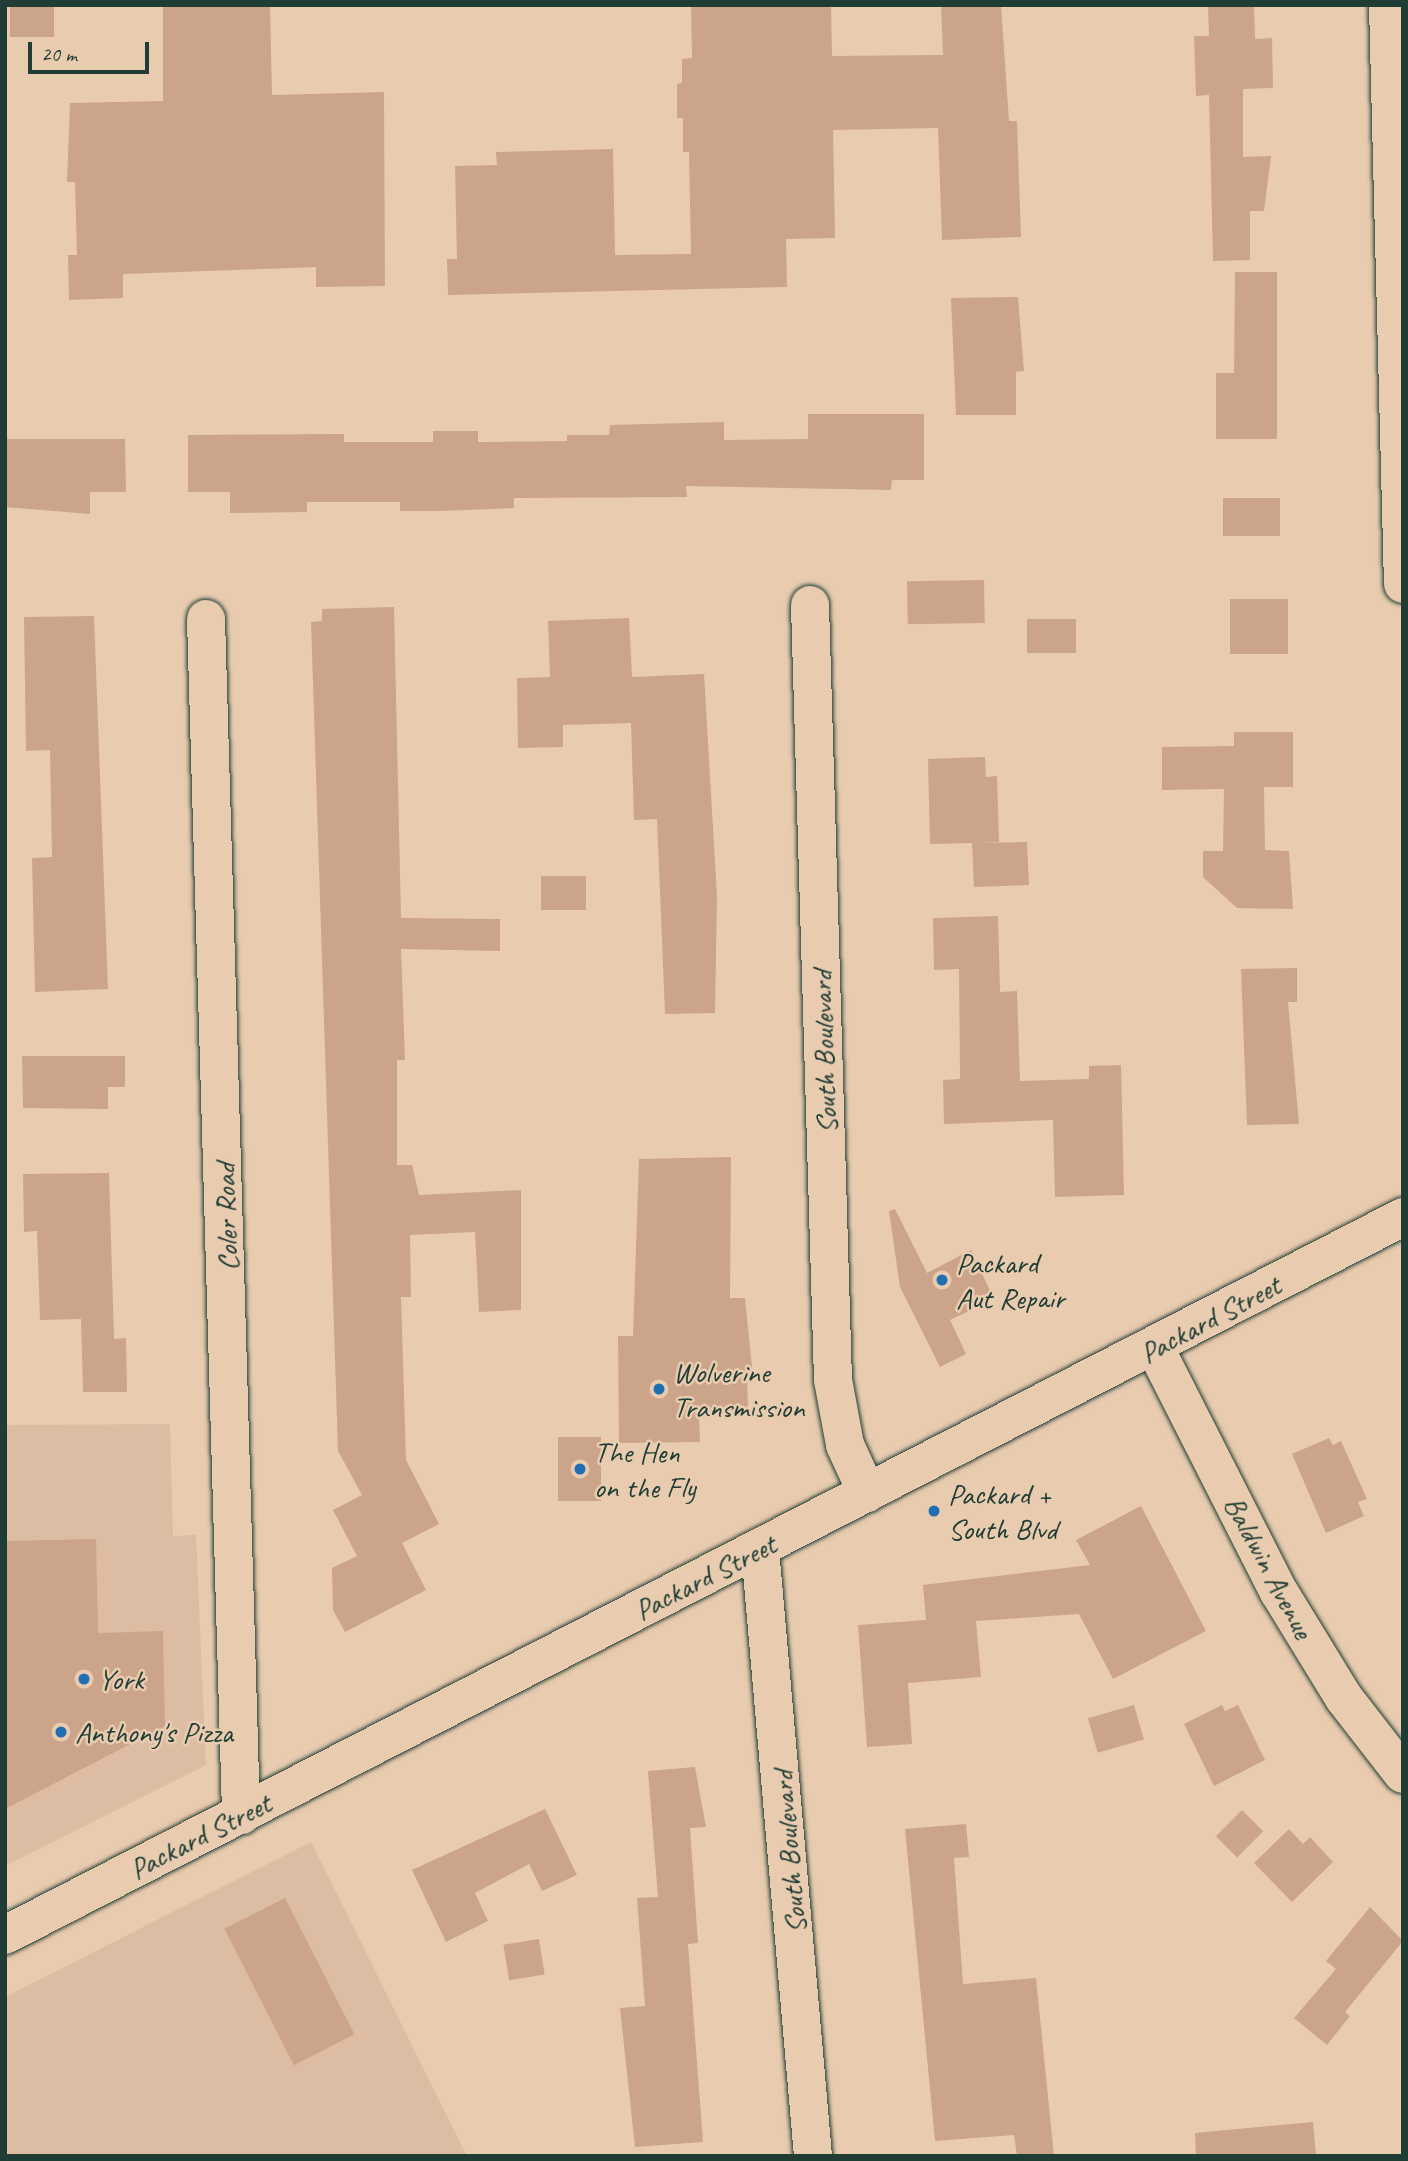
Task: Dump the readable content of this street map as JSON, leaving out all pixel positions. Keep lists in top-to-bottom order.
{
  "streets": {
    "street": [
      "South Boulevard",
      "Coler Road",
      "Packard Street",
      "Baldwin Avenue"
    ]
  },
  "crossings": [
    ["South Boulevard", "Packard Street"],
    ["Coler Road", "Packard Street"],
    ["Packard Street", "Baldwin Avenue"]
  ],
  "places": [
    "Packard Aut Repair",
    "Wolverine Transmission",
    "The Hen on the Fly",
    "Packard + South Blvd",
    "York",
    "Anthony's Pizza"
  ],
  "scale_bar": "20 m"
}
